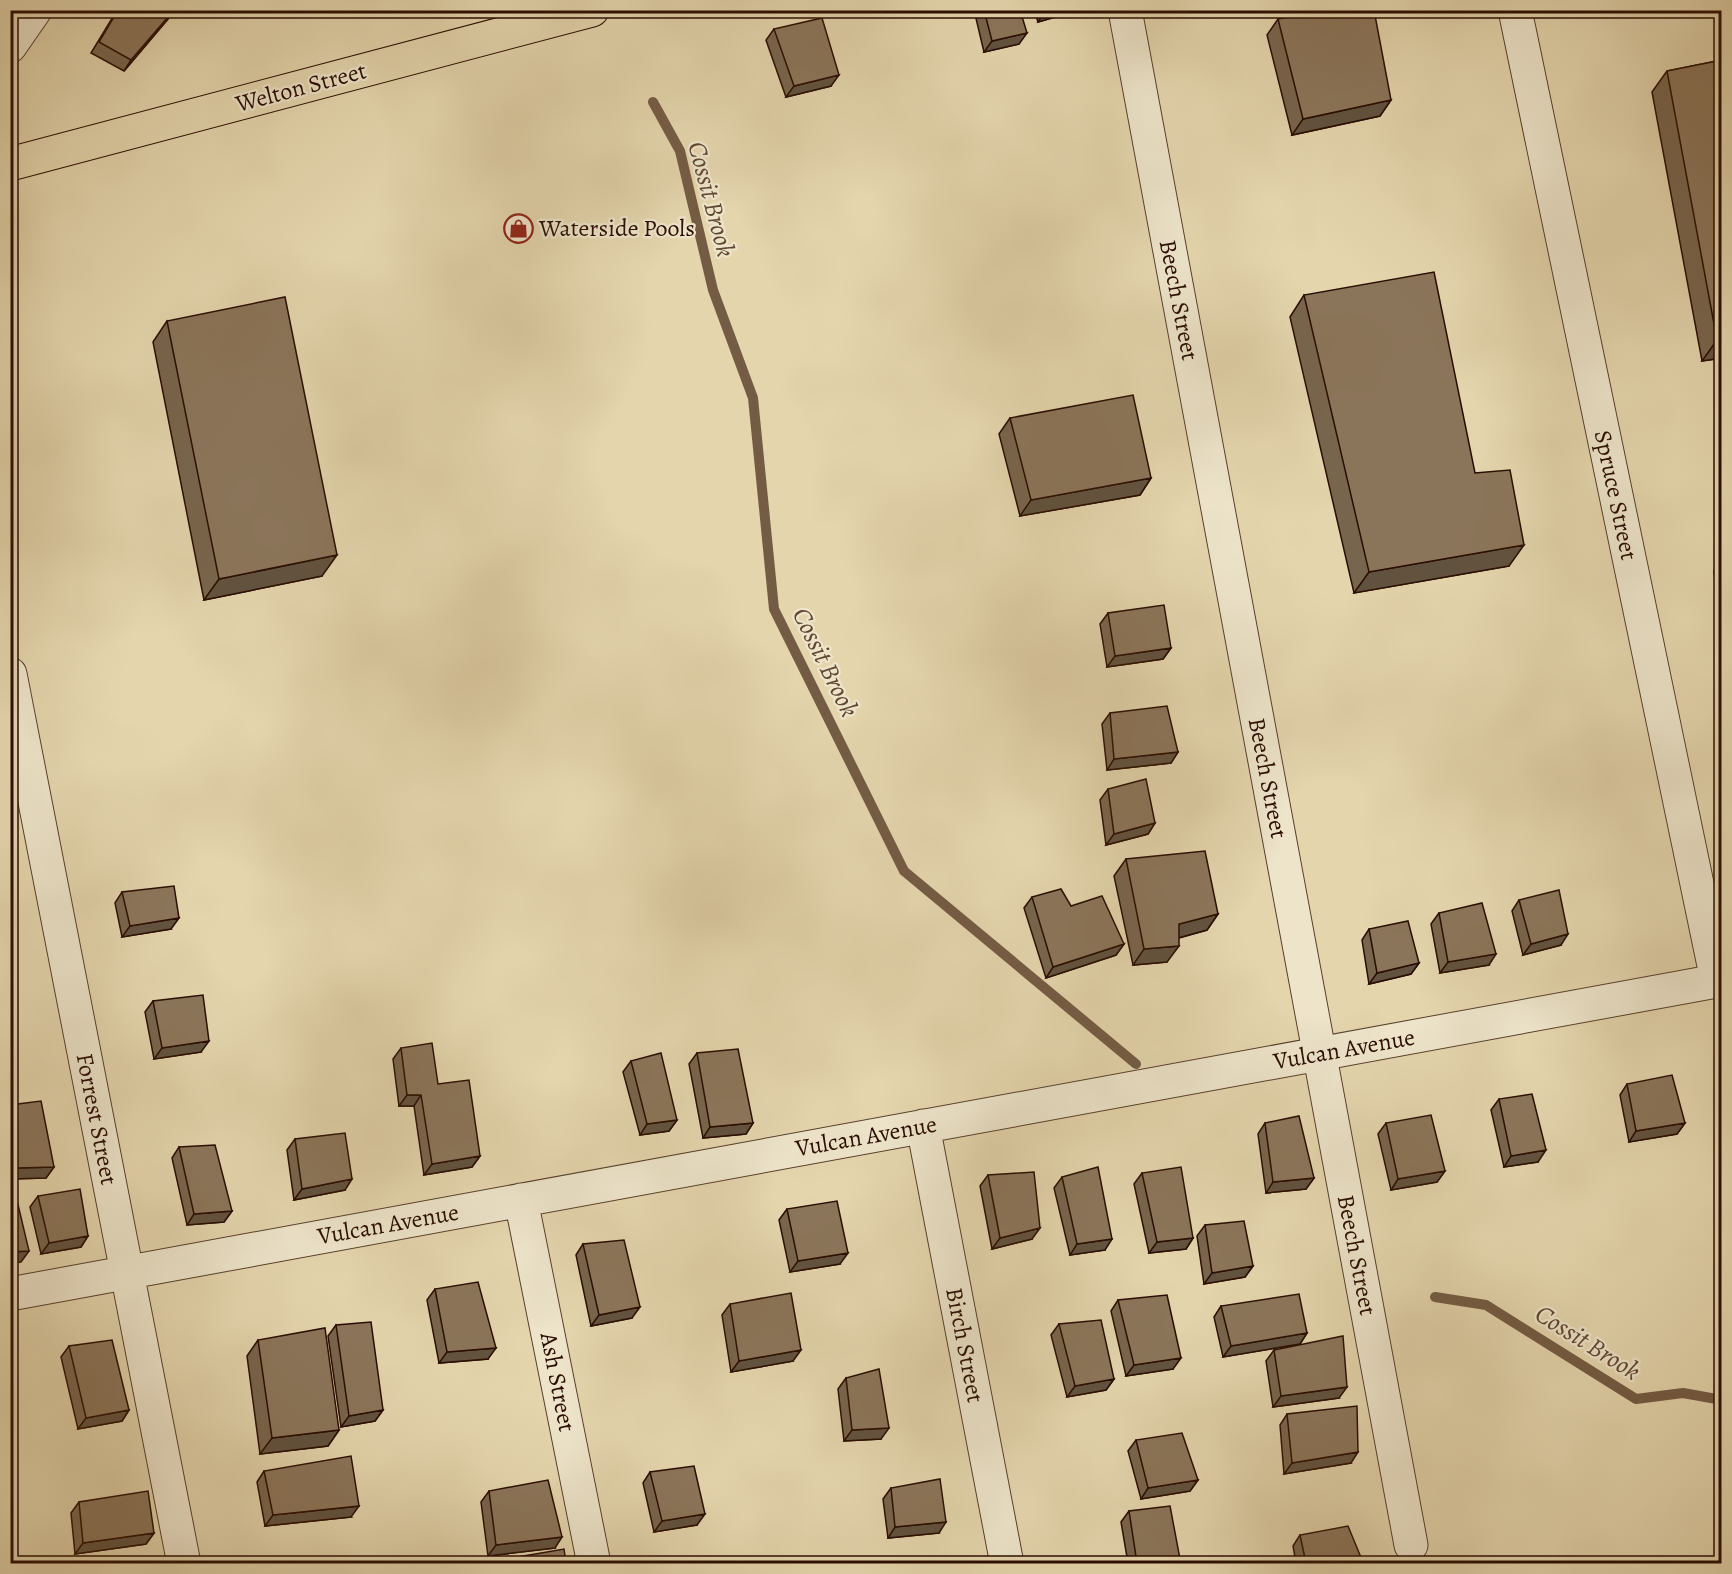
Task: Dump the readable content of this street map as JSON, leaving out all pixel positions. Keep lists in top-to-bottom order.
{
  "streets": {
    "main road": ["Welton Street"],
    "street": [
      "Beech Street",
      "Spruce Street",
      "Vulcan Avenue",
      "Forrest Street",
      "Birch Street",
      "Ash Street"
    ]
  },
  "crossings": [
    ["Beech Street", "Vulcan Avenue"],
    ["Spruce Street", "Vulcan Avenue"],
    ["Vulcan Avenue", "Forrest Street"],
    ["Vulcan Avenue", "Birch Street"],
    ["Vulcan Avenue", "Ash Street"]
  ],
  "water": ["Cossit Brook"],
  "places": {
    "shop": ["Waterside Pools"]
  }
}
